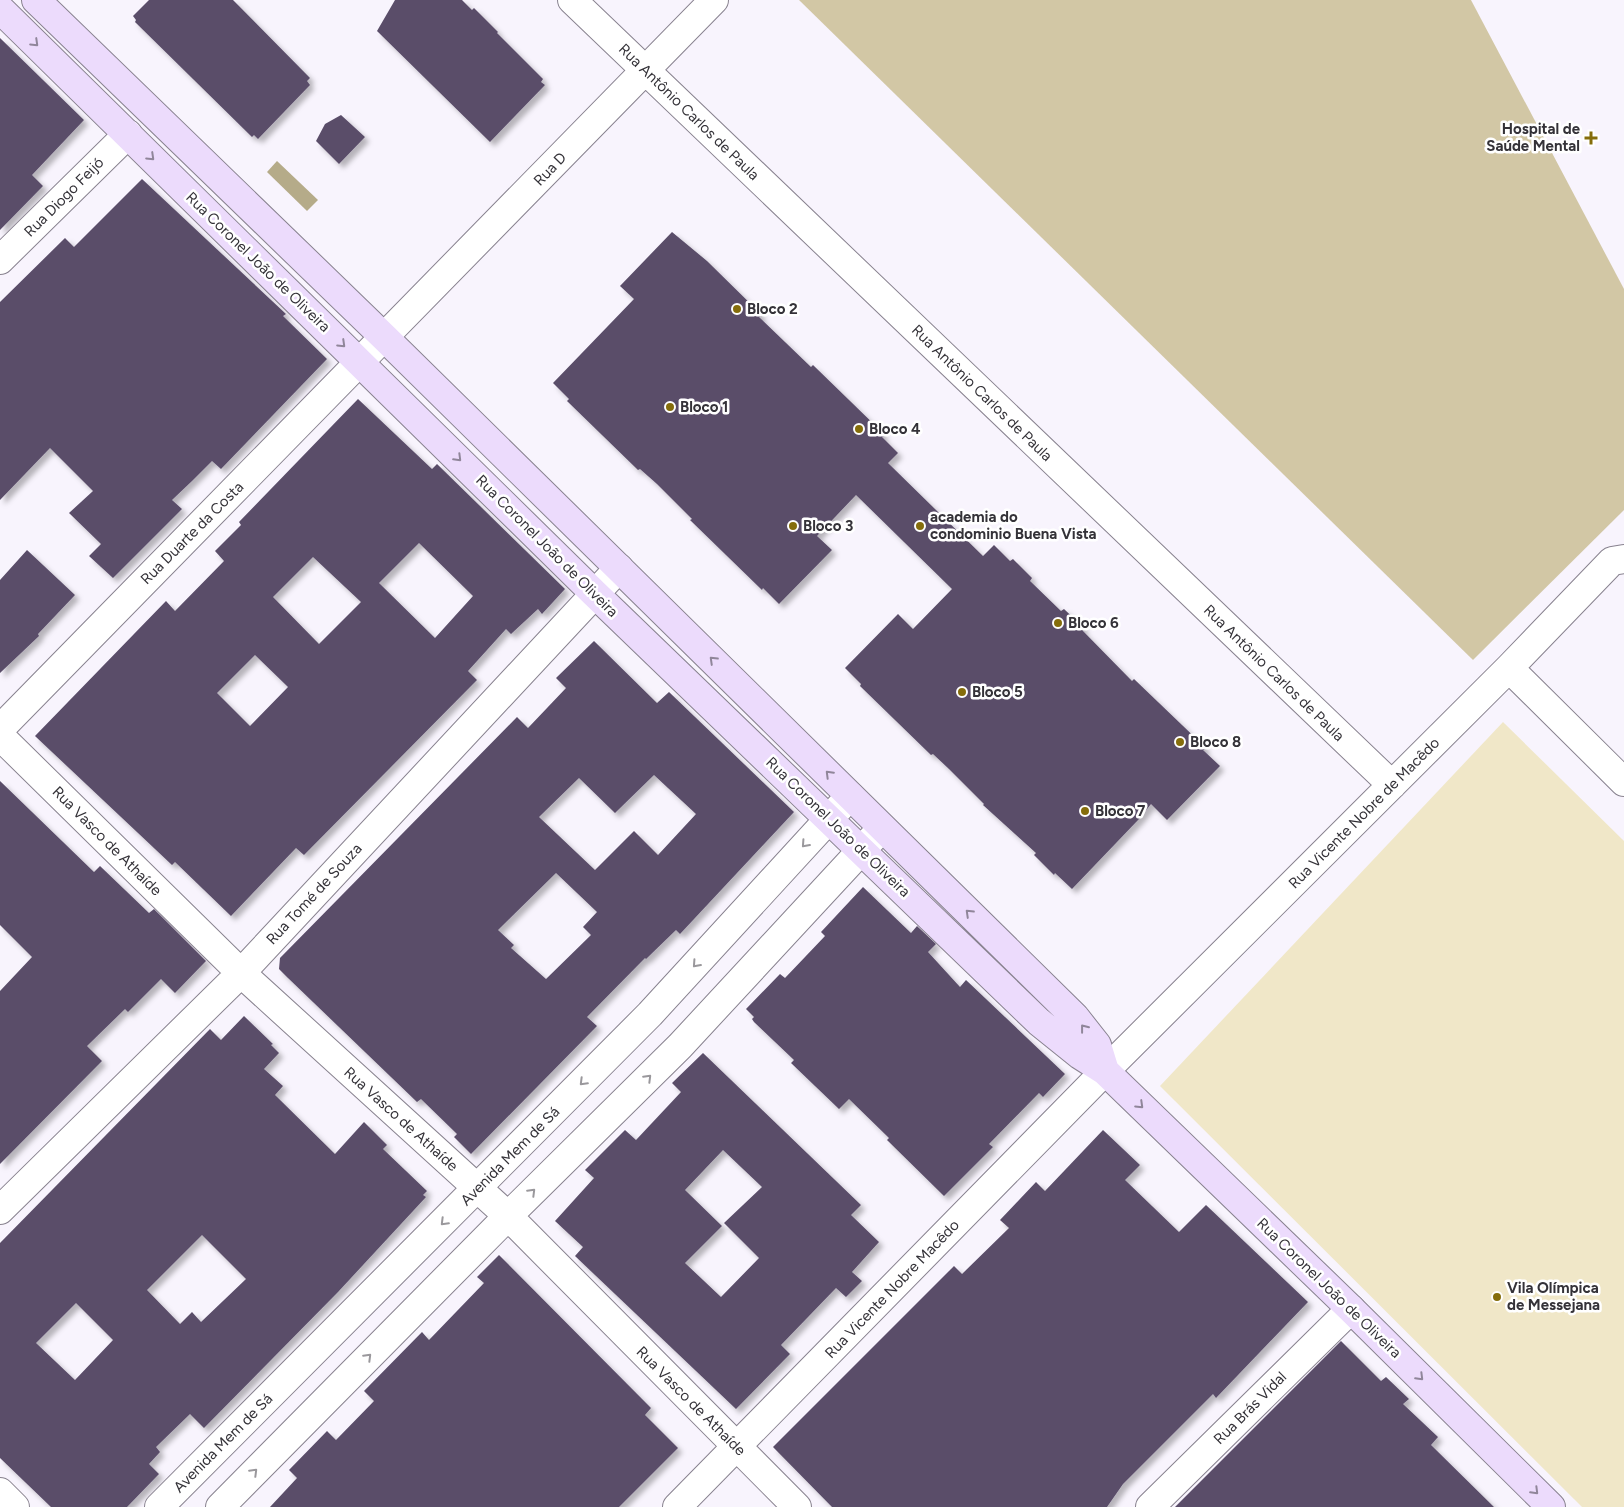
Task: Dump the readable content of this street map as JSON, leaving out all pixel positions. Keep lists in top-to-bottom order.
{
  "streets": {
    "street": [
      "Rua Antônio Carlos de Paula",
      "Rua D",
      "Rua Diogo Feijó",
      "Rua Coronel João de Oliveira",
      "Rua Duarte da Costa",
      "Rua Vicente Nobre de Macêdo",
      "Rua Vasco de Athaíde",
      "Rua Tomé de Souza",
      "Avenida Mem de Sá",
      "Rua Vicente Nobre Macêdo",
      "Rua Brás Vidal"
    ]
  },
  "crossings": [
    ["Rua Antônio Carlos de Paula", "Rua D"],
    ["Rua Antônio Carlos de Paula", "Rua Vicente Nobre de Macêdo"],
    ["Rua D", "Rua Coronel João de Oliveira"],
    ["Rua D", "Rua Duarte da Costa"],
    ["Rua Diogo Feijó", "Rua Coronel João de Oliveira"],
    ["Rua Coronel João de Oliveira", "Rua Duarte da Costa"],
    ["Rua Coronel João de Oliveira", "Rua Vicente Nobre de Macêdo"],
    ["Rua Coronel João de Oliveira", "Rua Tomé de Souza"],
    ["Rua Coronel João de Oliveira", "Avenida Mem de Sá"],
    ["Rua Coronel João de Oliveira", "Rua Vicente Nobre Macêdo"],
    ["Rua Coronel João de Oliveira", "Rua Brás Vidal"],
    ["Rua Vicente Nobre de Macêdo", "Rua Vicente Nobre Macêdo"],
    ["Rua Vasco de Athaíde", "Rua Tomé de Souza"],
    ["Rua Vasco de Athaíde", "Avenida Mem de Sá"],
    ["Rua Vasco de Athaíde", "Rua Vicente Nobre Macêdo"]
  ],
  "places": {
    "health": ["Hospital de Saúde Mental"],
    "other": [
      "Bloco 2",
      "Bloco 1",
      "Bloco 4",
      "Bloco 3",
      "academia do condominio Buena Vista",
      "Bloco 6",
      "Bloco 5",
      "Bloco 8",
      "Bloco 7",
      "Vila Olímpica de Messejana"
    ]
  }
}
